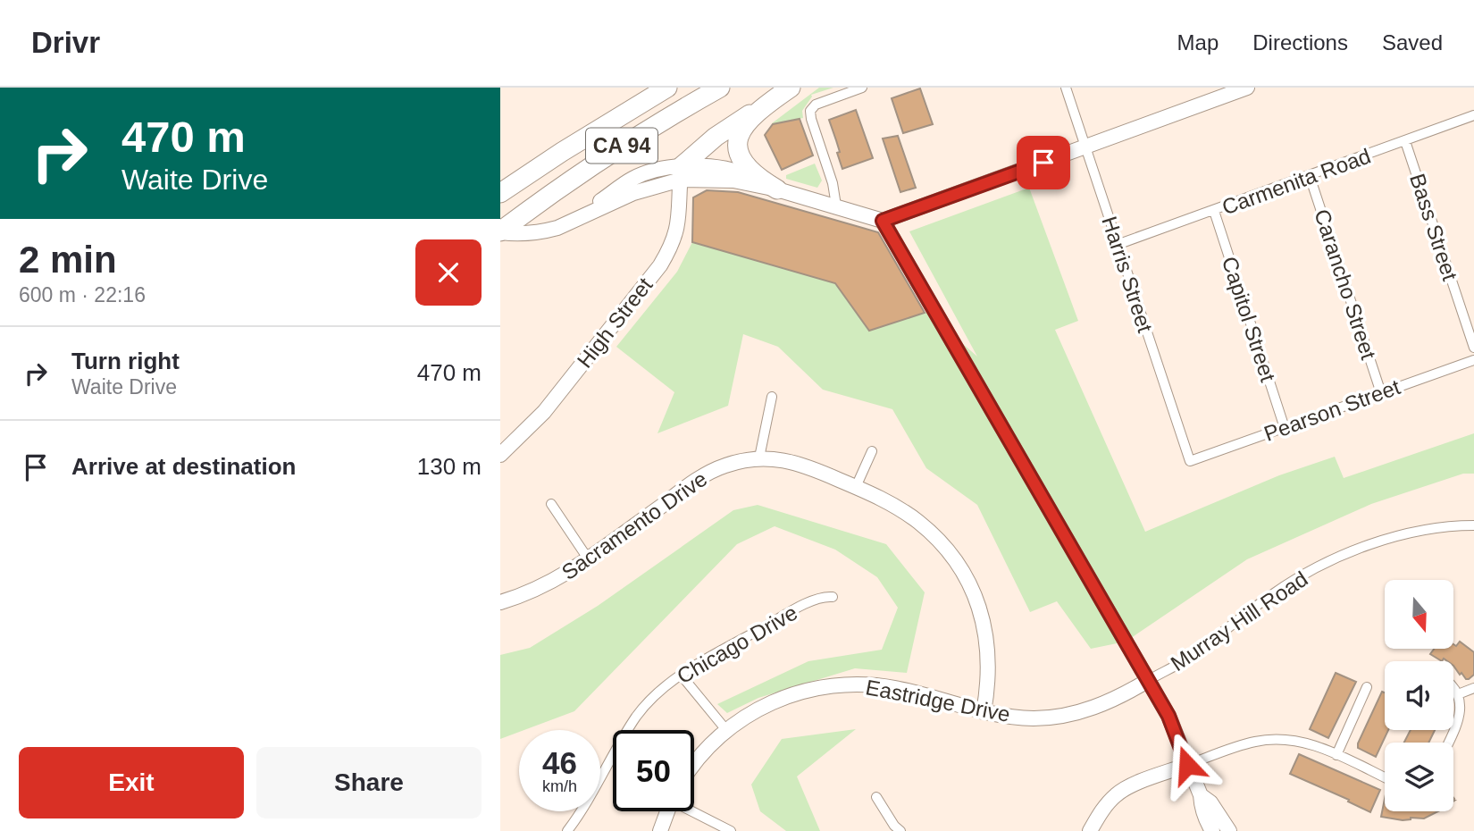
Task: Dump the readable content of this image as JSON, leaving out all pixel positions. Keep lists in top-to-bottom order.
{
  "streets": {
    "highway": ["CA 94"],
    "street": [
      "Carmenita Road",
      "Bass Street",
      "Harris Street",
      "Carancho Street",
      "Capitol Street",
      "High Street",
      "Pearson Street",
      "Sacramento Drive",
      "Murray Hill Road",
      "Chicago Drive",
      "Eastridge Drive"
    ]
  },
  "crossings": [
    ["Carmenita Road", "Bass Street"],
    ["Carmenita Road", "Harris Street"],
    ["Carmenita Road", "Carancho Street"],
    ["Carmenita Road", "Capitol Street"],
    ["Harris Street", "Pearson Street"],
    ["Carancho Street", "Pearson Street"],
    ["Capitol Street", "Pearson Street"],
    ["Sacramento Drive", "Eastridge Drive"],
    ["Murray Hill Road", "Eastridge Drive"]
  ],
  "north": "bottom",
  "page": {
    "header": "Drivr",
    "nav": ["Map", "Directions", "Saved"],
    "turn": ["470 m", "Waite Drive"],
    "heading": ["2 min", "600 m · 22:16"],
    "list": [
      {
        "name": "Turn right",
        "note": "Waite Drive",
        "value": "470 m"
      },
      {
        "name": "Arrive at destination",
        "value": "130 m"
      }
    ],
    "speed": "46 km/h",
    "limit": "50",
    "buttons": ["Exit", "Share"]
  }
}
